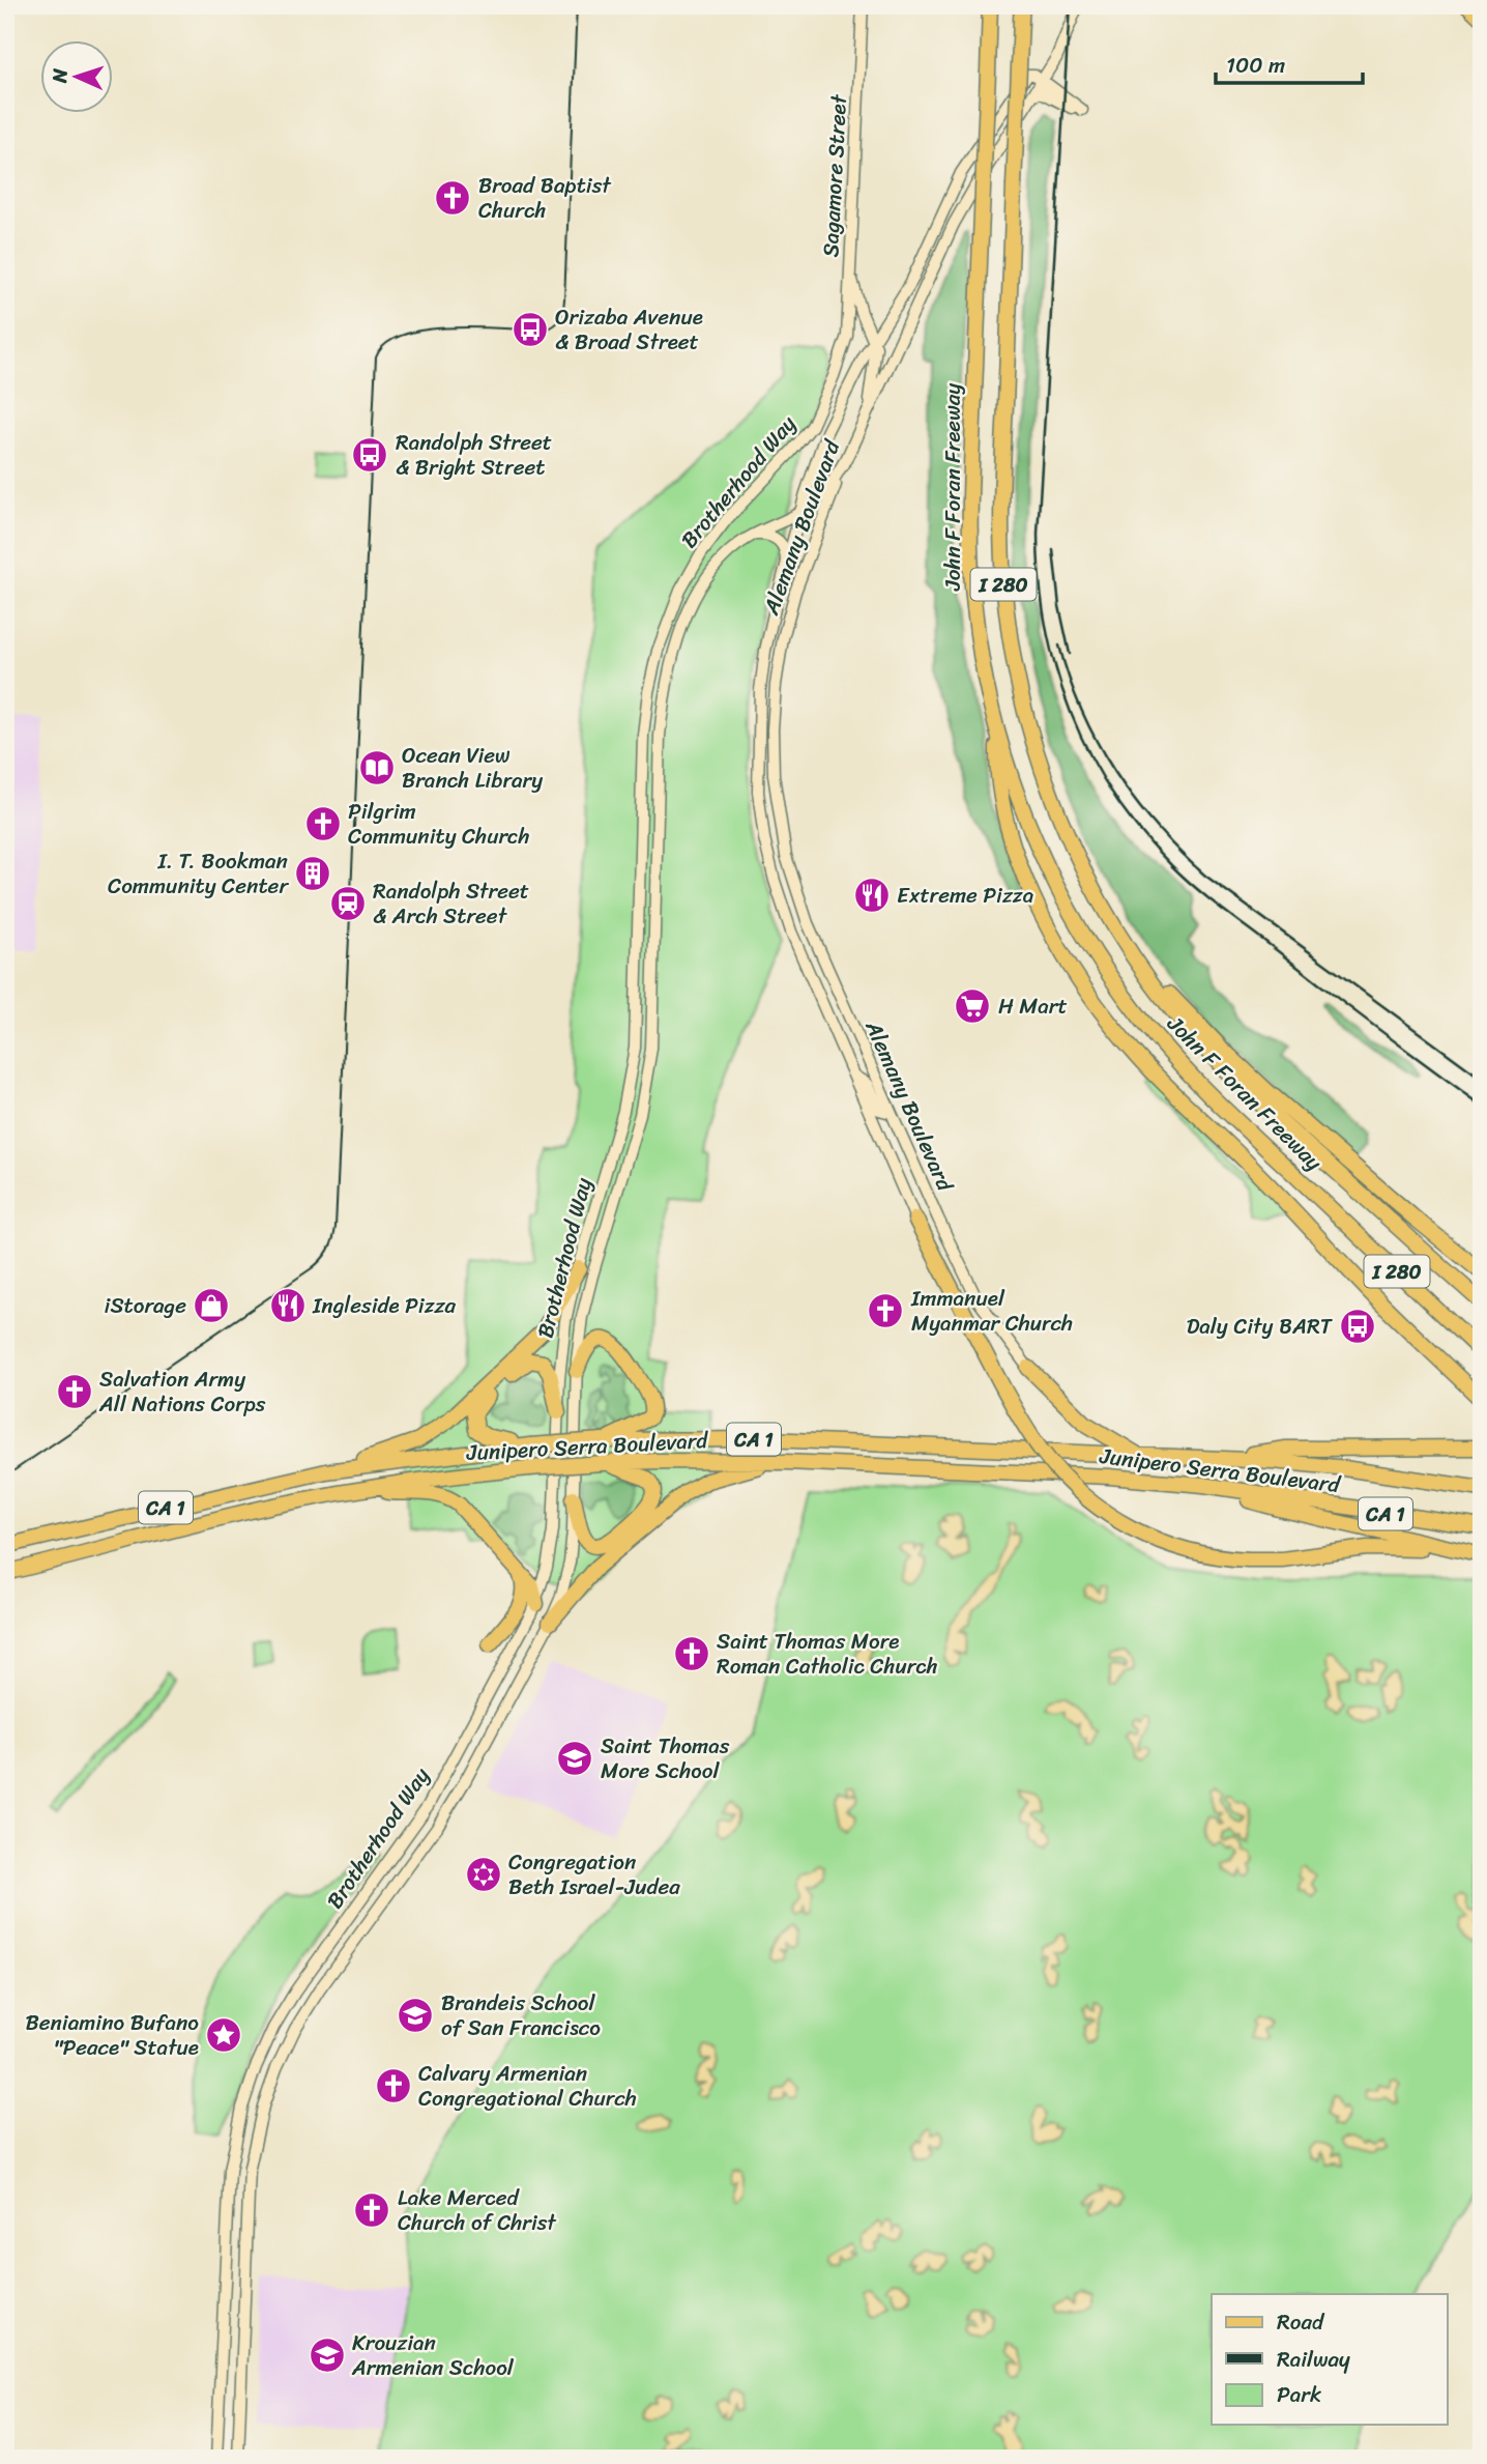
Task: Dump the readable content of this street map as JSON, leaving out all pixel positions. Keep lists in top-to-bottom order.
{
  "streets": {
    "highway": [
      "John F Foran Freeway",
      "I 280",
      "CA 1",
      "Junipero Serra Boulevard"
    ],
    "main road": ["Sagamore Street", "Brotherhood Way", "Alemany Boulevard"]
  },
  "crossings": [
    ["Sagamore Street", "Brotherhood Way"],
    ["Brotherhood Way", "Alemany Boulevard"]
  ],
  "places": {
    "church": [
      "Broad Baptist Church",
      "Pilgrim Community Church",
      "Immanuel Myanmar Church",
      "Salvation Army All Nations Corps",
      "Saint Thomas More Roman Catholic Church",
      "Calvary Armenian Congregational Church",
      "Lake Merced Church of Christ"
    ],
    "bus stop": ["Orizaba Avenue & Broad Street", "Randolph Street & Bright Street", "Daly City BART"],
    "library": ["Ocean View Branch Library"],
    "building": ["I. T. Bookman Community Center"],
    "restaurant": ["Extreme Pizza", "Ingleside Pizza"],
    "station": ["Randolph Street & Arch Street"],
    "supermarket": ["H Mart"],
    "shop": ["iStorage"],
    "school or university": ["Saint Thomas More School", "Brandeis School of San Francisco", "Krouzian Armenian School"],
    "synagogue": ["Congregation Beth Israel-Judea"],
    "place": ["Beniamino Bufano \"Peace\" Statue"]
  },
  "legend": ["Road", "Railway", "Park"],
  "scale_bar": "100 m",
  "north": "left"
}
